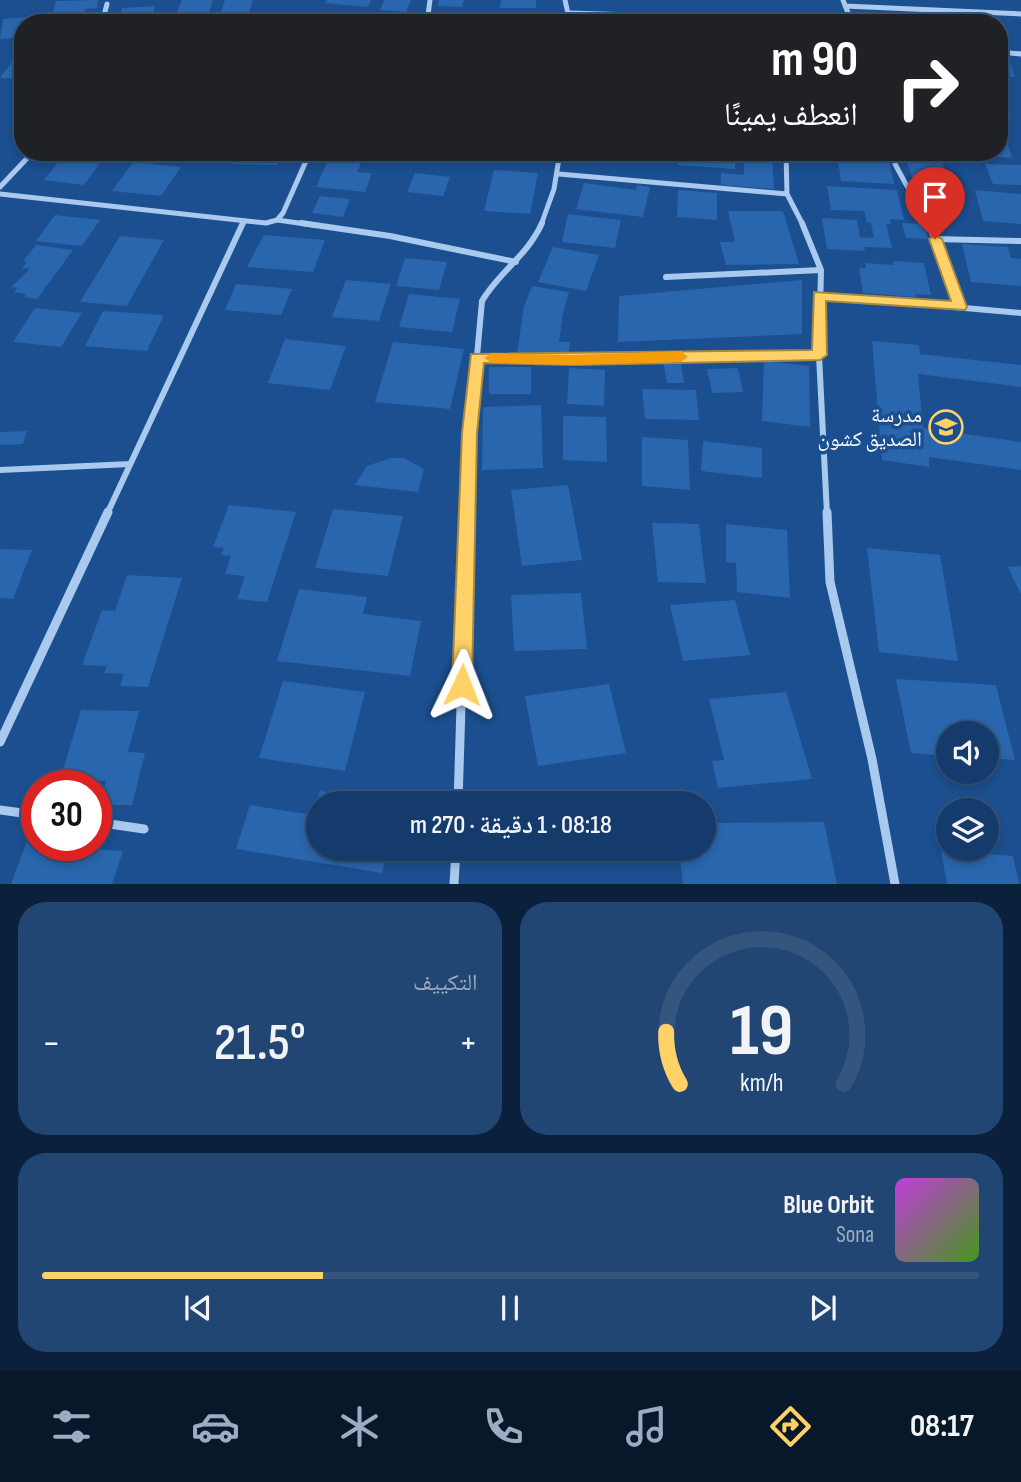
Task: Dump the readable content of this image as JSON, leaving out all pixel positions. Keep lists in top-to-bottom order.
{
  "places": {
    "school or university": ["مدرسة الصديق كشون"]
  },
  "page": {
    "turn": ["90 m", "انعطف يمينًا"],
    "limit": "30",
    "trip": "08:18 · 1 دقيقة · 270 m",
    "tile": "التكييف",
    "heat": ["−", "21.5°", "+"],
    "song": ["Blue Orbit", "Sona"],
    "tabs": "08:17",
    "gauge": ["19", "km/h"]
  }
}
